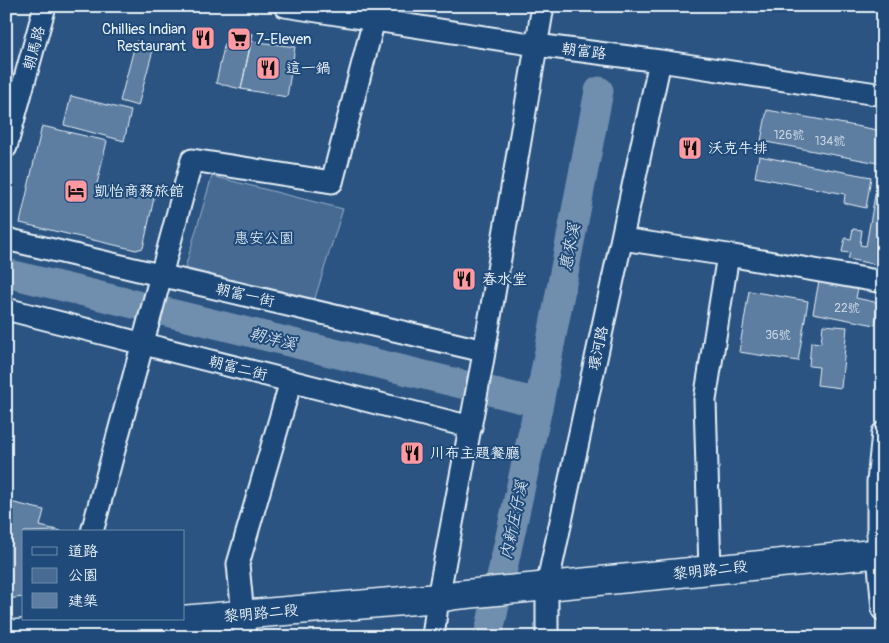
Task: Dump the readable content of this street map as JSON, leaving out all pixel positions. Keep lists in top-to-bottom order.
{
  "streets": {
    "main road": ["黎明路二段"],
    "street": [
      "朝馬路",
      "朝富路",
      "朝富一街",
      "環河路",
      "朝富二街"
    ]
  },
  "crossings": [
    ["朝富路", "環河路"],
    ["環河路", "黎明路二段"]
  ],
  "water": ["惠來溪", "朝洋溪", "內新庄仔溪"],
  "parks": ["惠安公園"],
  "places": {
    "restaurant": [
      "Chillies Indian Restaurant",
      "這一鍋",
      "沃克牛排",
      "春水堂",
      "川布主題餐廳"
    ],
    "supermarket": ["7-Eleven"],
    "hotel": ["凱怡商務旅館"]
  },
  "house_numbers": [
    "126號",
    "134號",
    "22號",
    "36號"
  ],
  "legend": ["道路", "公園", "建築"]
}
